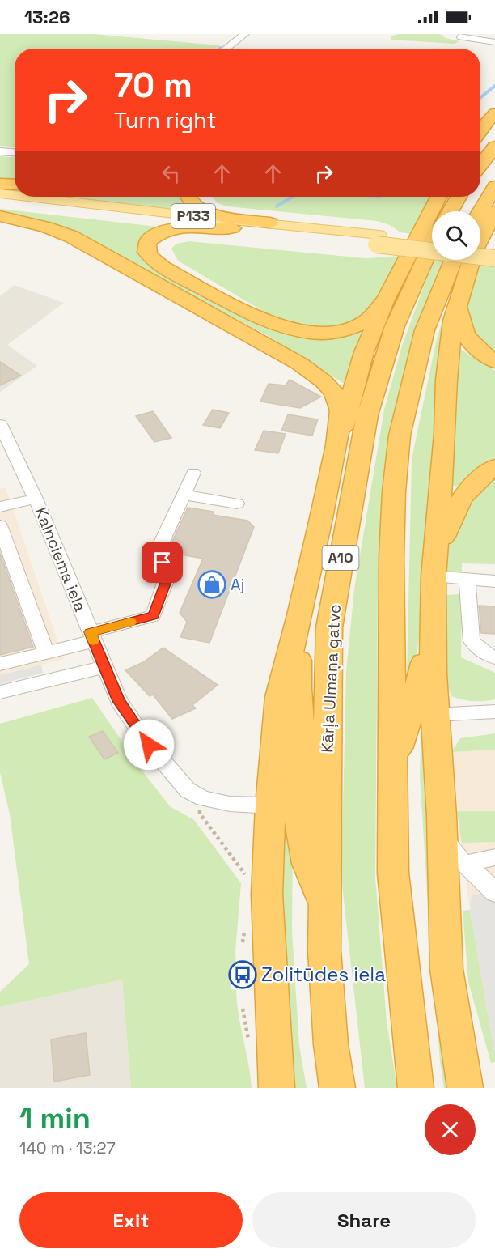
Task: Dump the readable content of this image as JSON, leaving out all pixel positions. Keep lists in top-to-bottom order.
{
  "streets": {
    "highway": ["A10", "Kārļa Ulmaņa gatve"],
    "main road": ["P133"],
    "street": ["Kalnciema iela"]
  },
  "places": {
    "shop": ["Aj"],
    "bus stop": ["Zolitūdes iela"]
  },
  "page": {
    "status": "13:26",
    "turn": ["70 m", "Turn right"],
    "heading": ["1 min", "140 m · 13:27"],
    "buttons": ["Exit", "Share"]
  }
}
